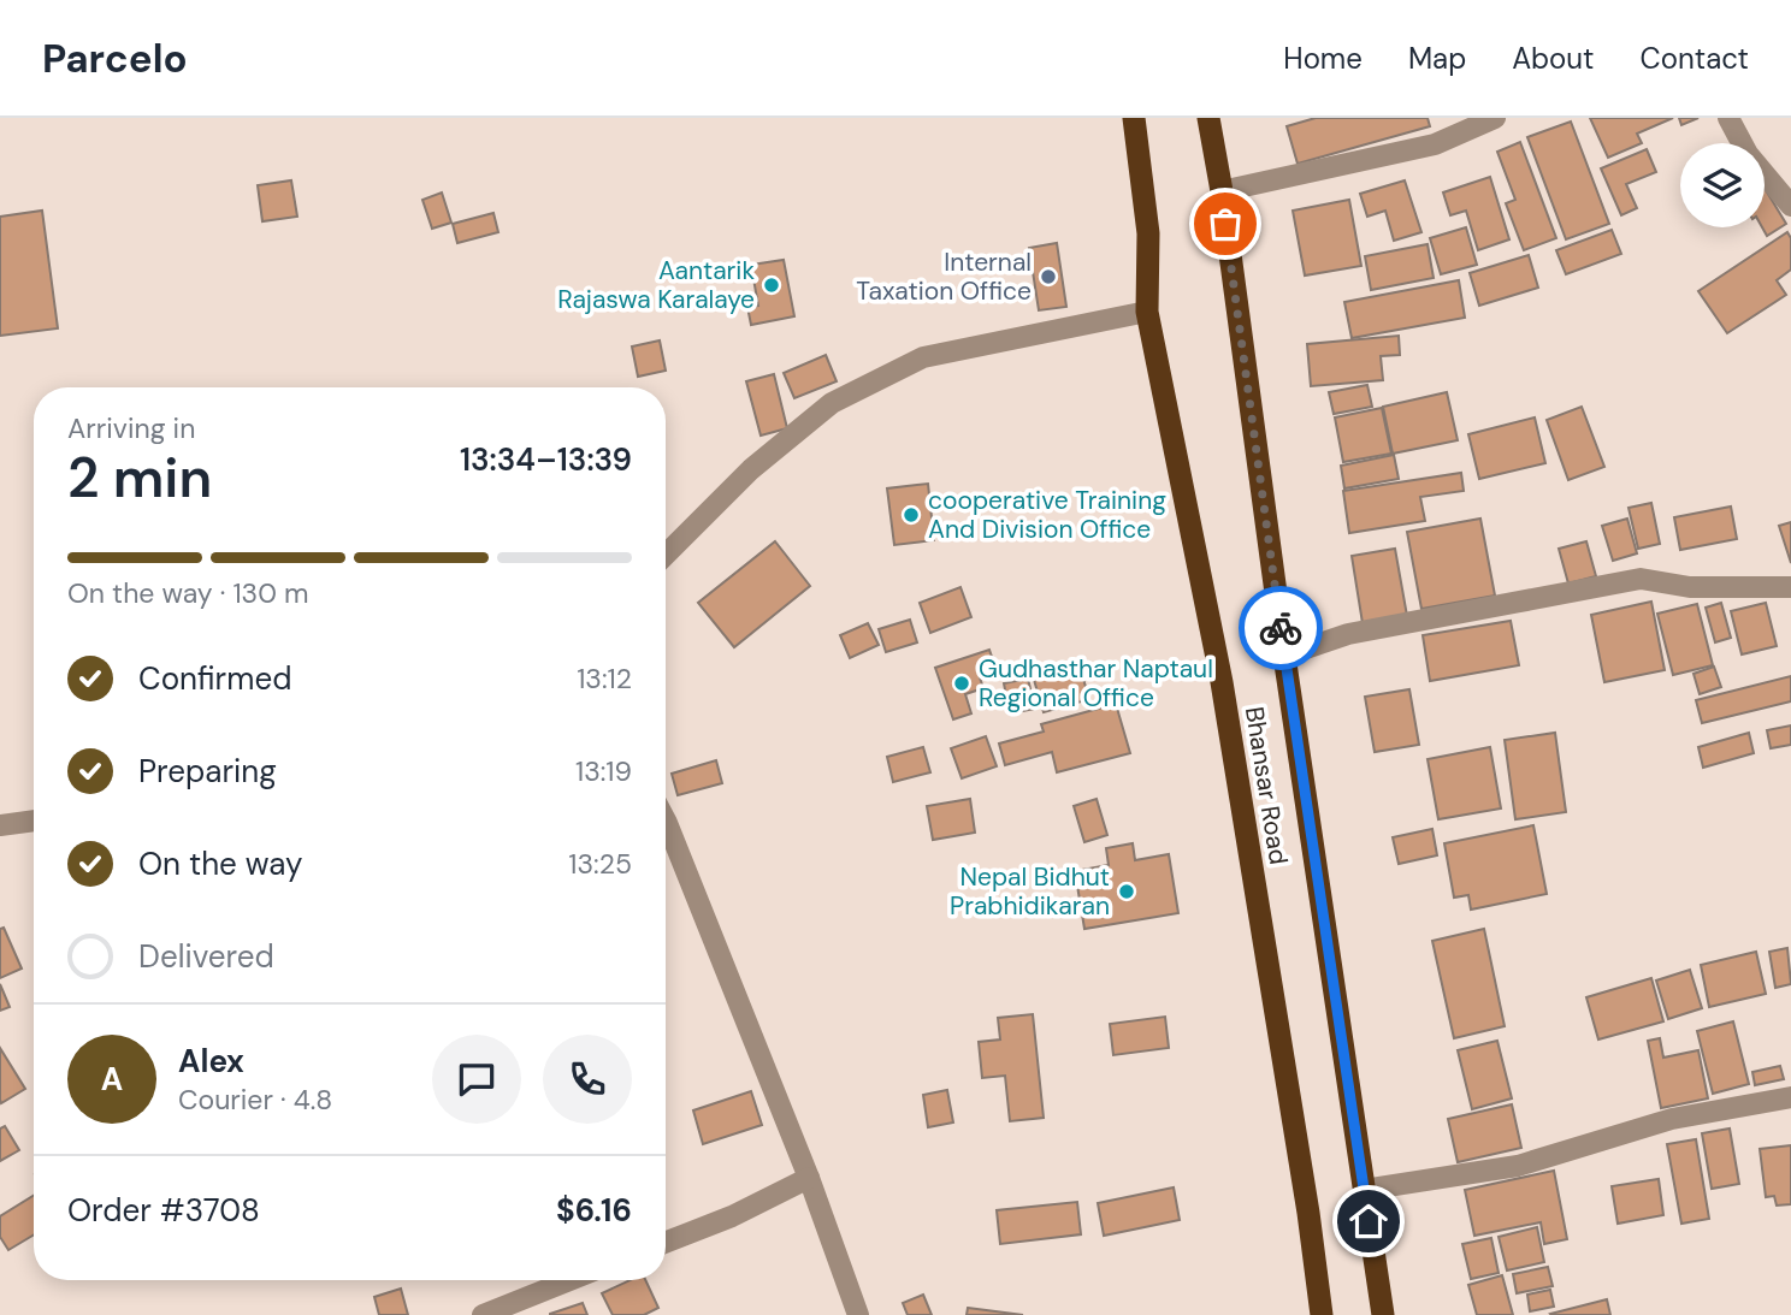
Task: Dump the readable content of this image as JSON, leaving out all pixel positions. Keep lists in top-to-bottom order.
{
  "streets": {
    "highway": ["Bhansar Road"]
  },
  "places": [
    "Internal Taxation Office",
    "Aantarik Rajaswa Karalaye",
    "cooperative Training And Division Office",
    "Gudhasthar Naptaul Regional Office",
    "Nepal Bidhut Prabhidikaran"
  ],
  "page": {
    "header": "Parcelo",
    "nav": [
      "Home",
      "Map",
      "About",
      "Contact"
    ],
    "heading": ["2 min", "Arriving in", "13:34–13:39"],
    "panel": [
      "Alex",
      "Courier · 4.8",
      "Order #3708",
      "$6.16"
    ],
    "bar": "On the way · 130 m",
    "list": [
      ["Confirmed", "13:12"],
      ["Preparing", "13:19"],
      ["On the way", "13:25"],
      "Delivered"
    ],
    "round": "A"
  }
}
